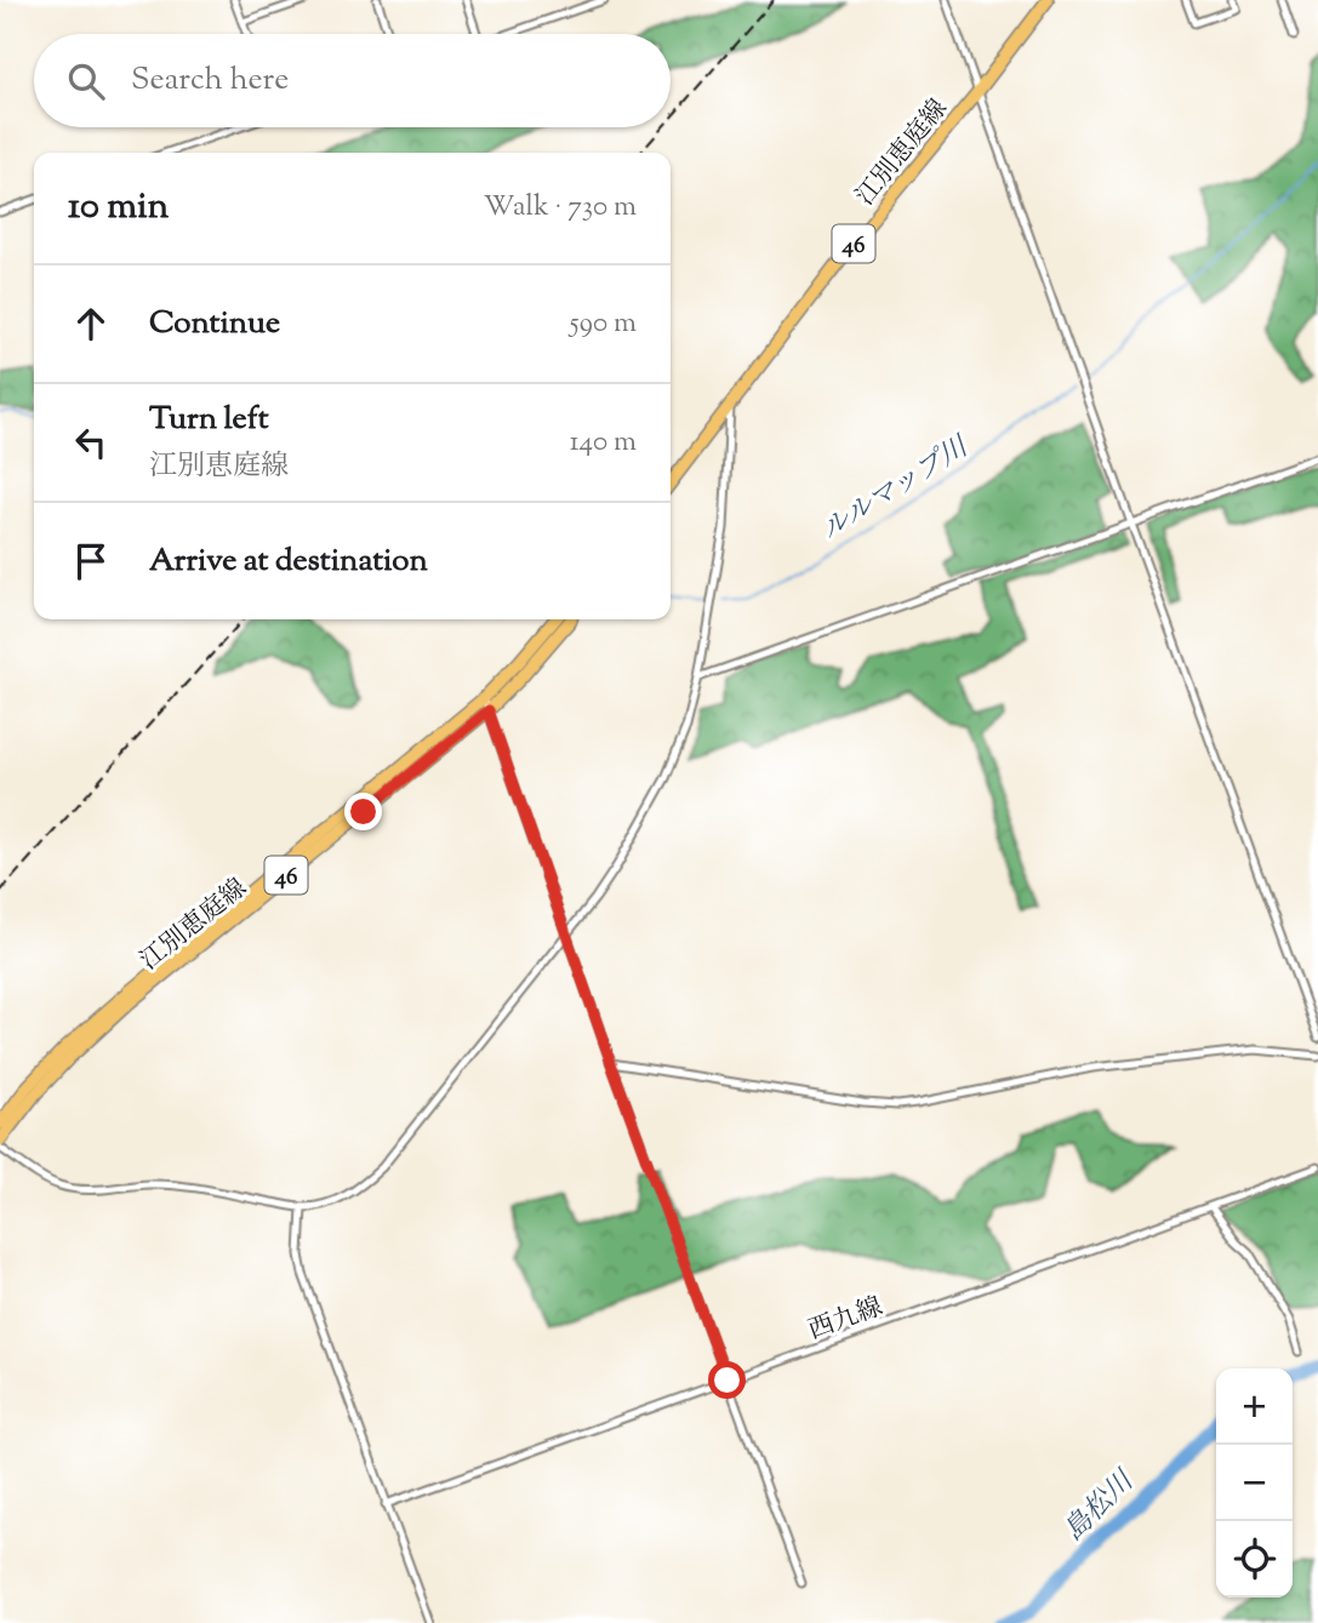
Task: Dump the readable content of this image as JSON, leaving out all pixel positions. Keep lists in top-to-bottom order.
{
  "streets": {
    "main road": ["江別恵庭線", "46"],
    "street": ["西九線"]
  },
  "water": ["ルルマップ川", "島松川"],
  "page": {
    "search": "Search here",
    "heading": ["10 min", "Walk · 730 m"],
    "list": [
      ["Continue", "590 m"],
      ["Turn left", "江別恵庭線", "140 m"],
      "Arrive at destination"
    ],
    "map_buttons": ["+", "−"]
  }
}
